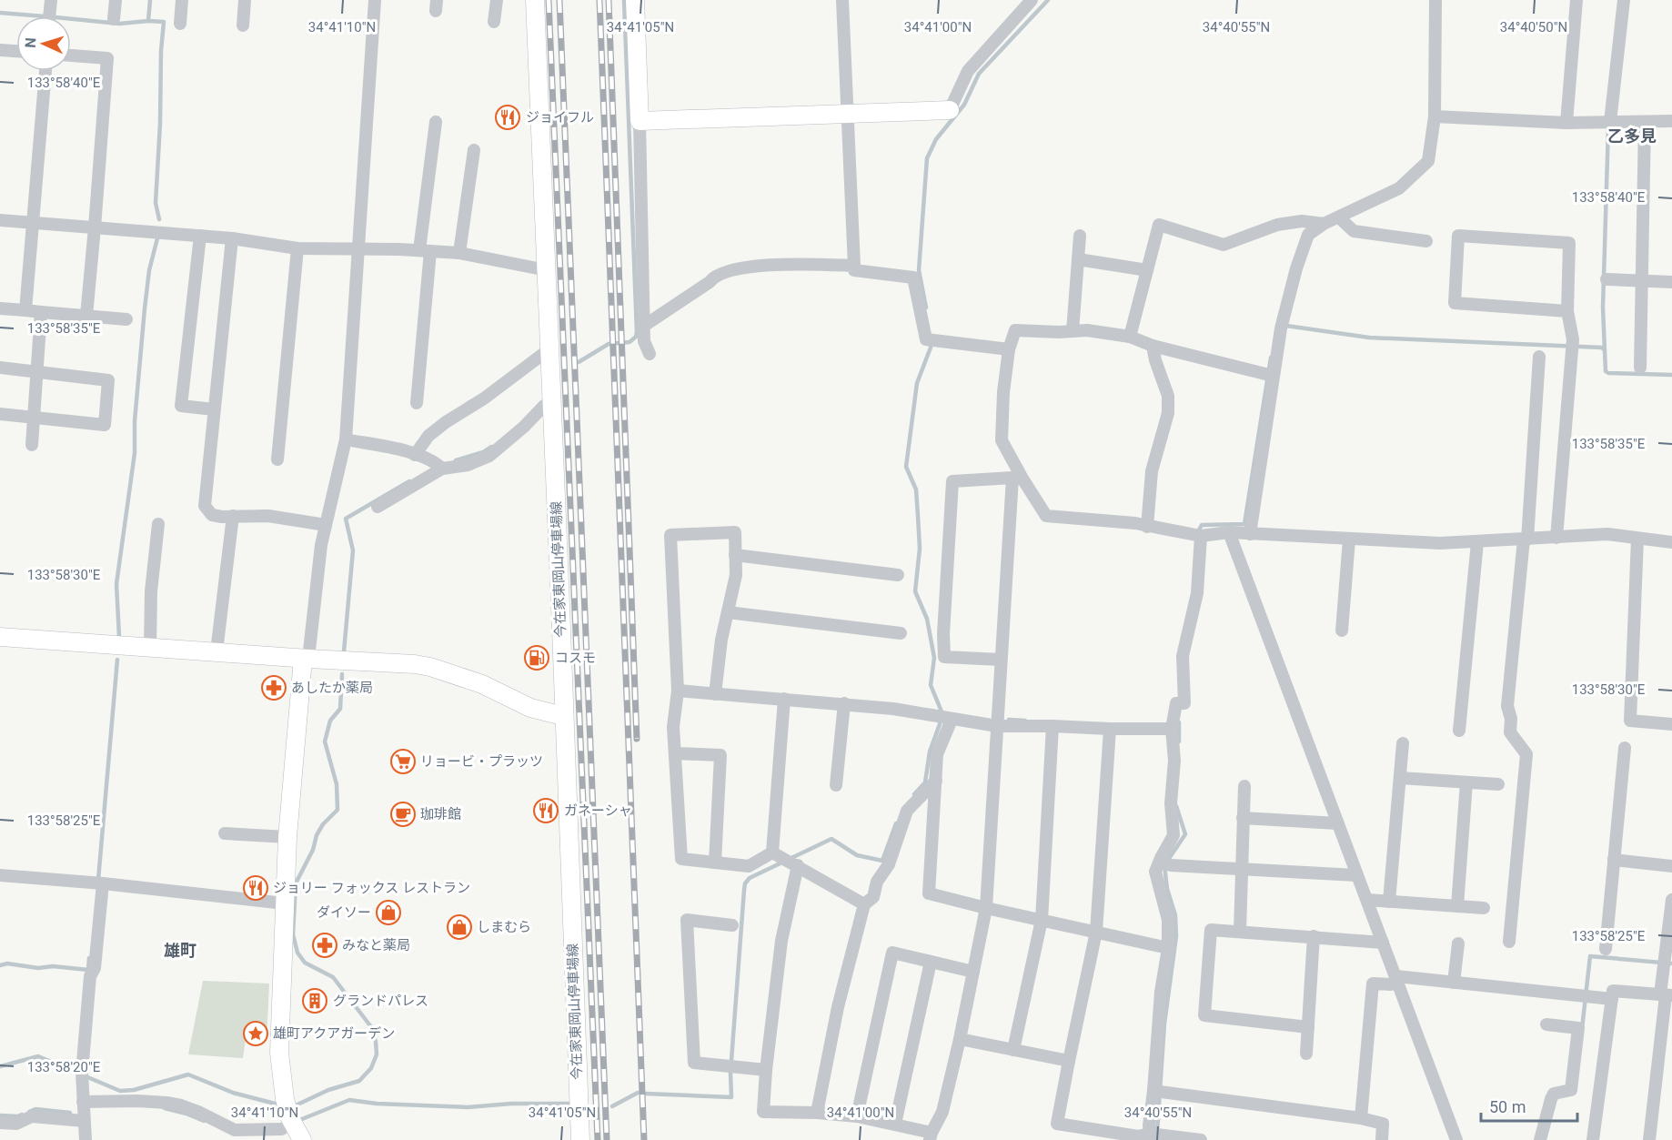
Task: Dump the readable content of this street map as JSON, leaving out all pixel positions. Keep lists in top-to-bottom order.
{
  "streets": {
    "street": ["今在家東岡山停車場線"]
  },
  "districts": ["乙多見", "雄町"],
  "places": {
    "restaurant": ["ジョイフル", "ガネーシャ", "ジョリー フォックス レストラン"],
    "fuel station": ["コスモ"],
    "pharmacy": ["あしたか薬局", "みなと薬局"],
    "supermarket": ["リョービ・プラッツ"],
    "cafe": ["珈琲館"],
    "shop": ["ダイソー", "しまむら"],
    "building": ["グランドパレス"],
    "place": ["雄町アクアガーデン"]
  },
  "scale_bar": "50 m",
  "north": "left",
  "coordinates": [
    "34°41'10\"N",
    "34°41'05\"N",
    "34°41'00\"N",
    "34°40'55\"N",
    "34°40'50\"N",
    "133°58'40\"E",
    "133°58'35\"E",
    "133°58'30\"E",
    "133°58'25\"E",
    "133°58'20\"E"
  ]
}
